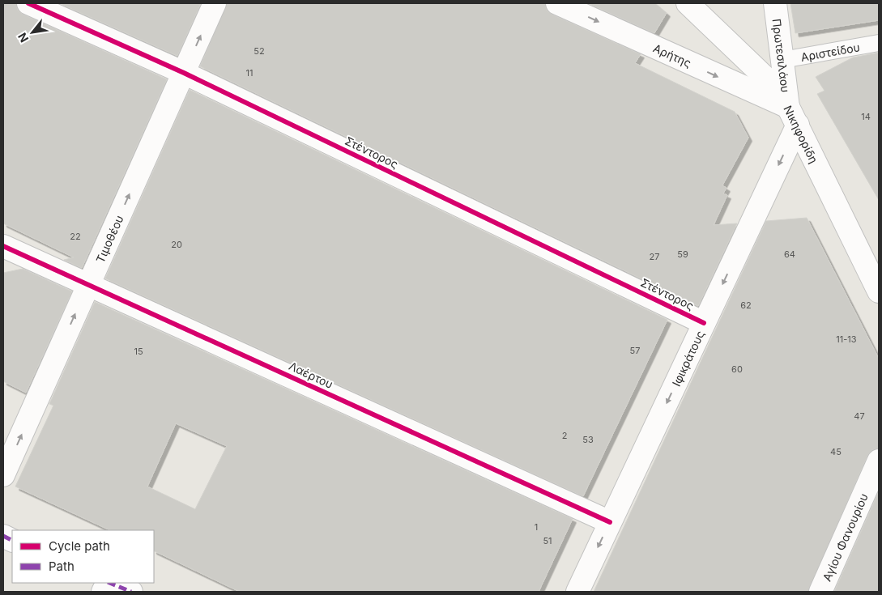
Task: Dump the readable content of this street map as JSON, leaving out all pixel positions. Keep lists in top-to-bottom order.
{
  "streets": {
    "street": [
      "Πρωτεσιλάου",
      "Αρήτης",
      "Νικηφορίδη",
      "Στέντορος",
      "Τιμοθέου",
      "Ιφικράτους",
      "Λαέρτου",
      "Αγίου Φανουρίου"
    ],
    "lane": ["Αριστείδου"]
  },
  "crossings": [
    ["Αριστείδου", "Πρωτεσιλάου"],
    ["Πρωτεσιλάου", "Αρήτης"],
    ["Πρωτεσιλάου", "Νικηφορίδη"],
    ["Πρωτεσιλάου", "Ιφικράτους"],
    ["Αρήτης", "Νικηφορίδη"],
    ["Αρήτης", "Ιφικράτους"],
    ["Νικηφορίδη", "Ιφικράτους"],
    ["Στέντορος", "Τιμοθέου"],
    ["Στέντορος", "Ιφικράτους"],
    ["Τιμοθέου", "Λαέρτου"],
    ["Ιφικράτους", "Λαέρτου"]
  ],
  "one_way": ["Αρήτης", "Τιμοθέου", "Ιφικράτους"],
  "house_numbers": [
    "52",
    "11",
    "14",
    "22",
    "20",
    "59",
    "64",
    "27",
    "62",
    "11-13",
    "57",
    "15",
    "60",
    "47",
    "2",
    "53",
    "45",
    "1",
    "51"
  ],
  "legend": ["Cycle path", "Path"],
  "north": "bottom left"
}
